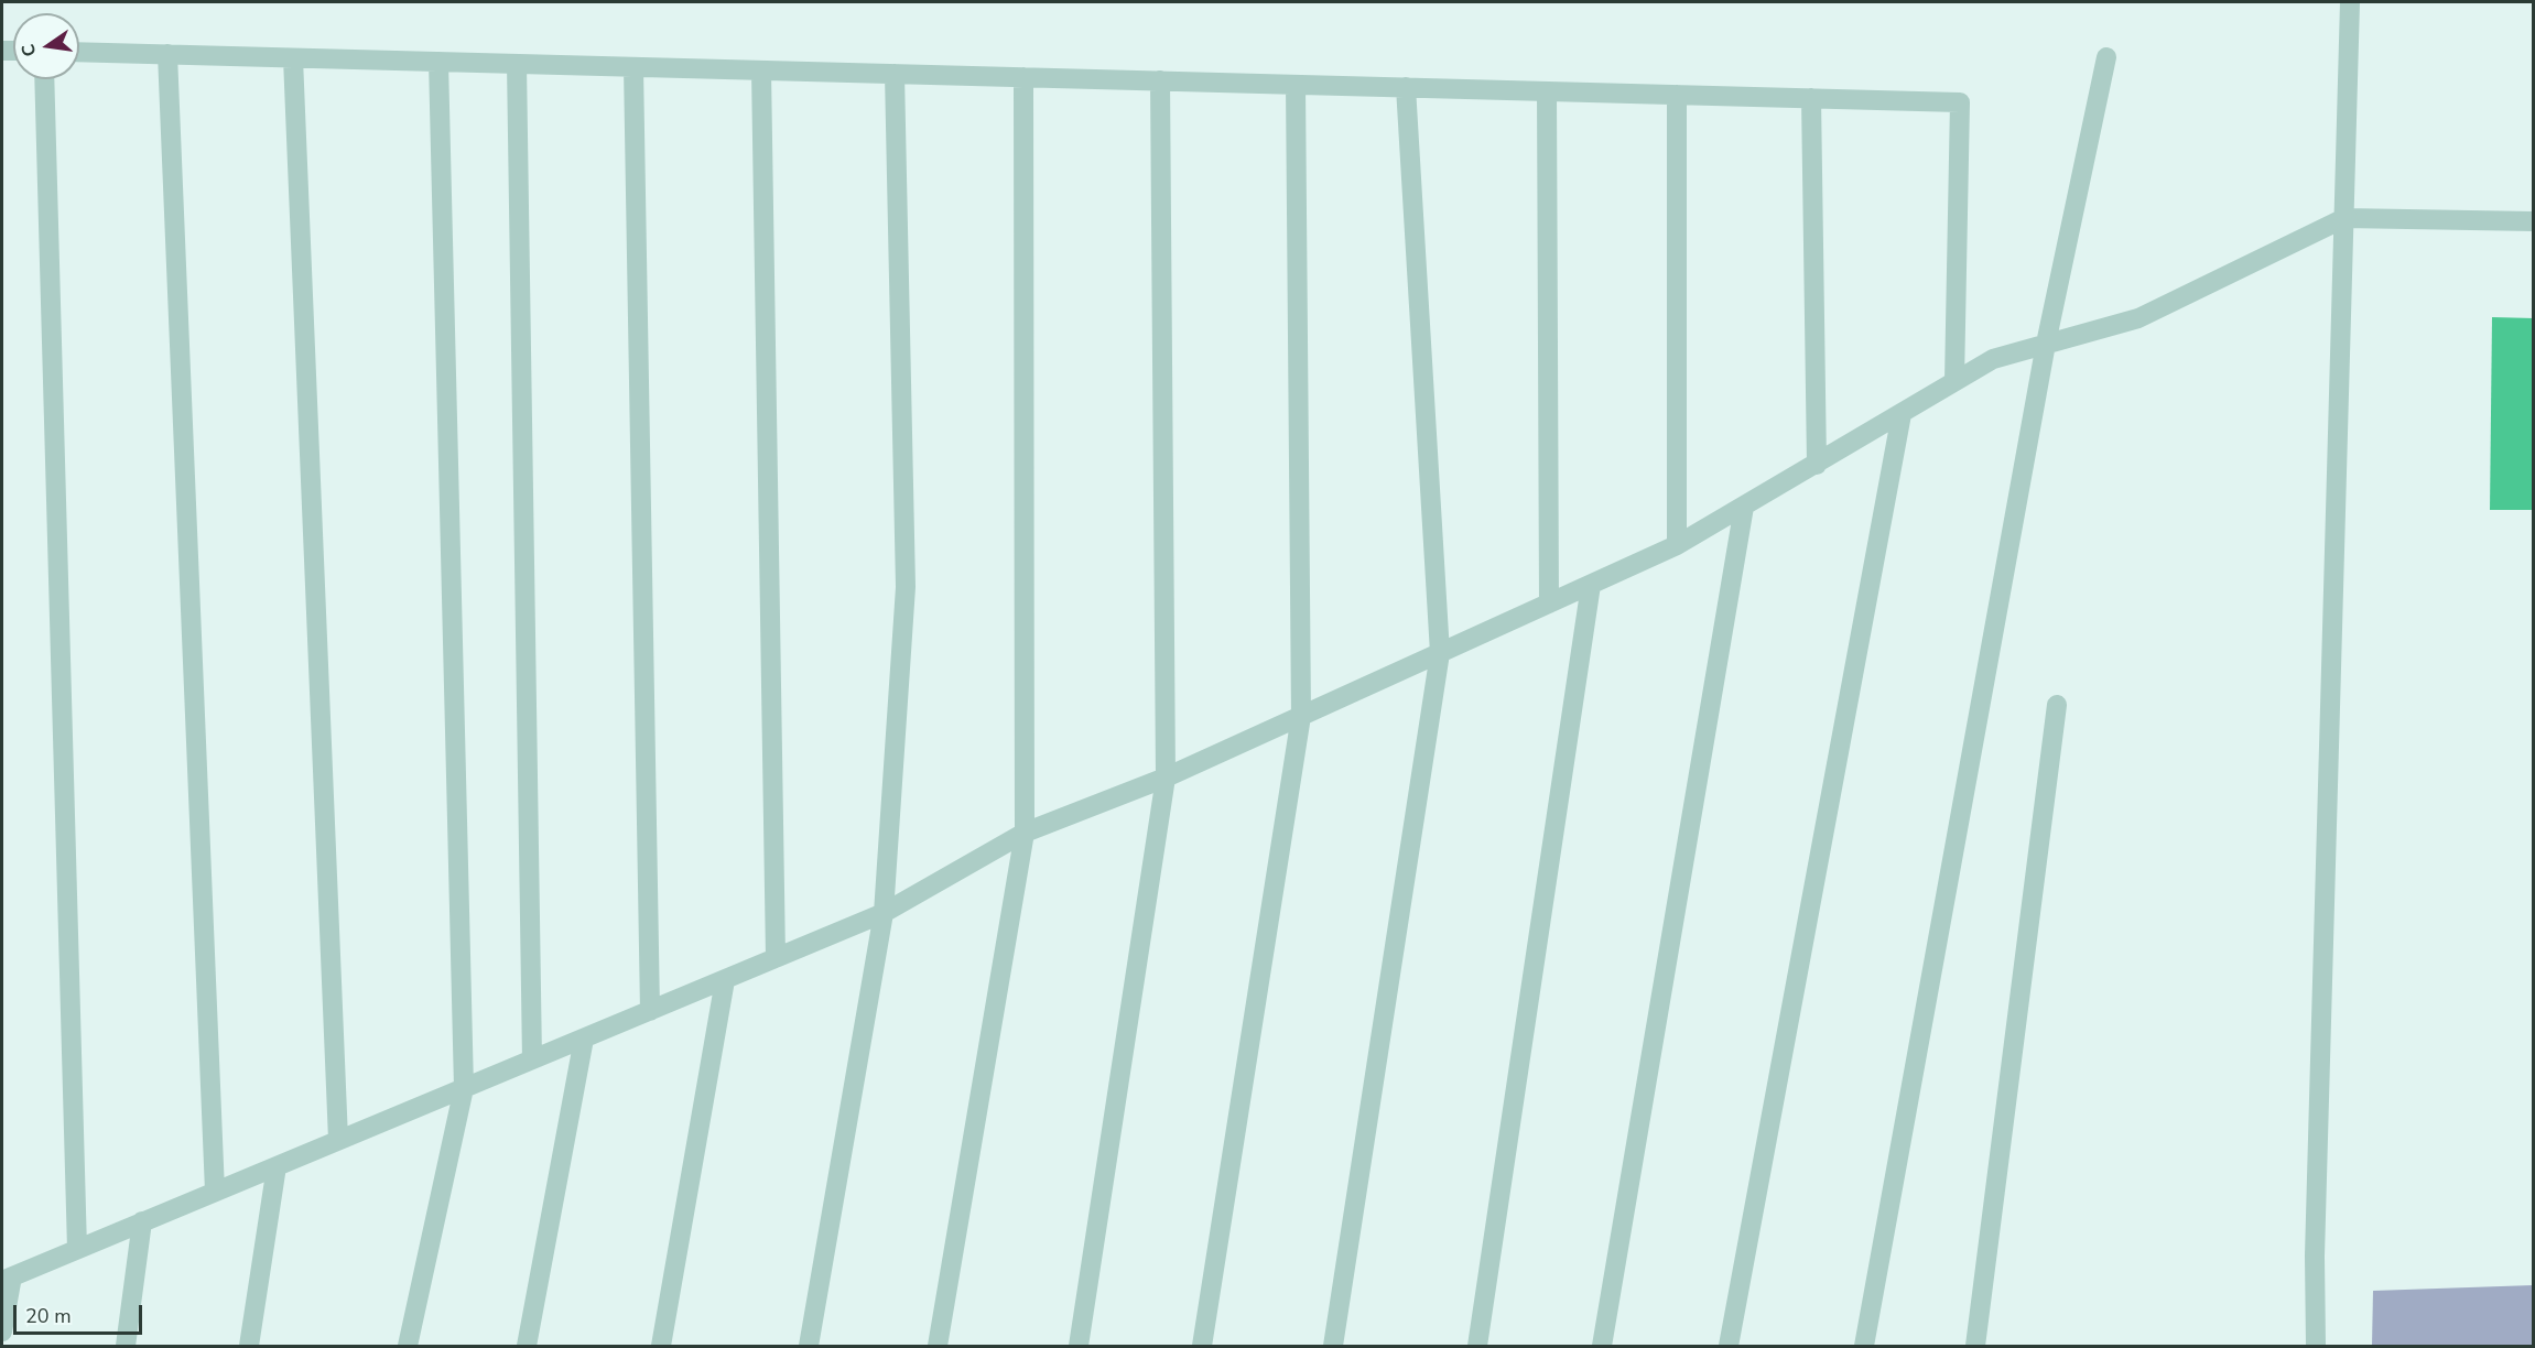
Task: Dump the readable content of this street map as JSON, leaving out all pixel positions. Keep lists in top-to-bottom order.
{
  "scale_bar": "20 m",
  "north": "left"
}
